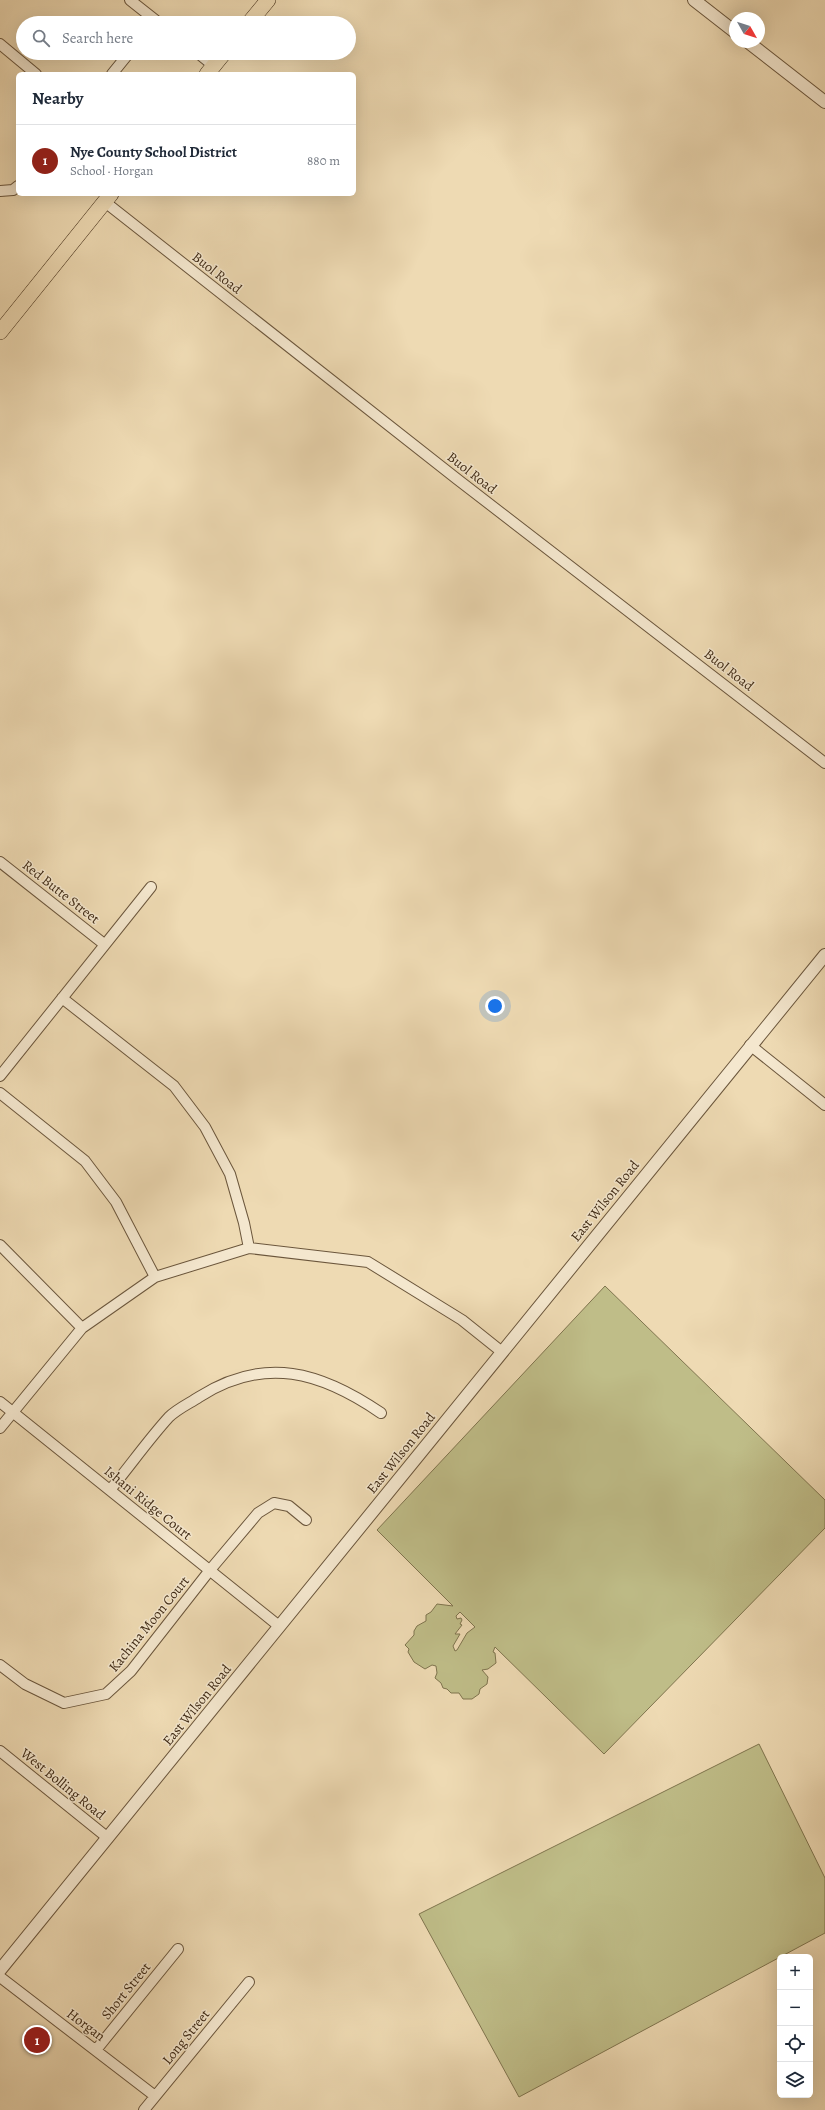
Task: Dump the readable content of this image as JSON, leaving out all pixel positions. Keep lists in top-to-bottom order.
{
  "streets": {
    "street": [
      "Buol Road",
      "Red Butte Street",
      "East Wilson Road",
      "Ishani Ridge Court",
      "Kachina Moon Court",
      "West Bolling Road",
      "Short Street",
      "Horgan",
      "Long Street"
    ]
  },
  "crossings": [
    ["East Wilson Road", "Ishani Ridge Court"],
    ["East Wilson Road", "West Bolling Road"],
    ["Ishani Ridge Court", "Kachina Moon Court"],
    ["Short Street", "Horgan"],
    ["Horgan", "Long Street"]
  ],
  "north": "bottom right",
  "page": {
    "search": "Search here",
    "heading": "Nearby",
    "list": [
      {
        "mark": "1",
        "name": "Nye County School District",
        "note": "School · Horgan",
        "value": "880 m"
      }
    ],
    "map_buttons": ["+", "−"],
    "pins": "1"
  }
}
